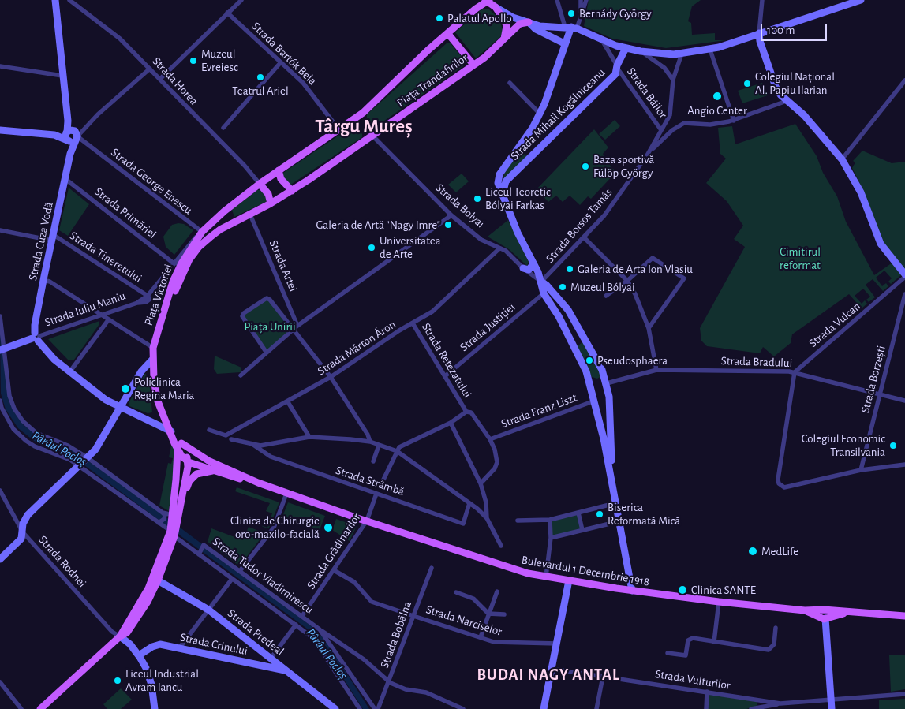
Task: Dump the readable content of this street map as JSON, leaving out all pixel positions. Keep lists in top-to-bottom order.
{
  "streets": {
    "main road": ["Piața Trandafirilor", "Piața Victoriei", "Bulevardul 1 Decembrie 1918"],
    "street": [
      "Strada Bartók Béla",
      "Strada Horea",
      "Strada Băilor",
      "Strada Mihail Kogălniceanu",
      "Strada George Enescu",
      "Strada Bolyai",
      "Strada Primăriei",
      "Strada Borsos Tamás",
      "Strada Cuza Vodă",
      "Strada Tineretului",
      "Strada Artei",
      "Strada Iuliu Maniu",
      "Strada Vulcan",
      "Strada Justiției",
      "Strada Márton Áron",
      "Strada Retezatului",
      "Strada Bradului",
      "Strada Borzești",
      "Strada Franz Liszt",
      "Strada Strâmbă",
      "Strada Grădinarilor",
      "Strada Rodnei",
      "Strada Tudor Vladimirescu",
      "Strada Narciselor",
      "Strada Predeal",
      "Strada Bobâlna",
      "Strada Crinului",
      "Strada Vulturilor"
    ]
  },
  "crossings": [
    ["Strada Bartók Béla", "Piața Trandafirilor"],
    ["Piața Trandafirilor", "Strada Horea"],
    ["Piața Trandafirilor", "Strada George Enescu"],
    ["Piața Trandafirilor", "Strada Bolyai"],
    ["Piața Trandafirilor", "Strada Artei"],
    ["Piața Trandafirilor", "Piața Victoriei"],
    ["Strada Băilor", "Strada Mihail Kogălniceanu"],
    ["Strada Băilor", "Strada Borsos Tamás"],
    ["Strada Mihail Kogălniceanu", "Strada Bolyai"],
    ["Strada George Enescu", "Strada Cuza Vodă"],
    ["Strada George Enescu", "Piața Victoriei"],
    ["Strada Bolyai", "Strada Borsos Tamás"],
    ["Strada Bolyai", "Strada Justiției"],
    ["Strada Bolyai", "Strada Márton Áron"],
    ["Strada Bolyai", "Strada Bradului"],
    ["Strada Bolyai", "Strada Franz Liszt"],
    ["Strada Primăriei", "Strada Cuza Vodă"],
    ["Strada Primăriei", "Piața Victoriei"],
    ["Strada Primăriei", "Strada Iuliu Maniu"],
    ["Strada Cuza Vodă", "Strada Tineretului"],
    ["Strada Cuza Vodă", "Strada Iuliu Maniu"],
    ["Strada Tineretului", "Strada Iuliu Maniu"],
    ["Piața Victoriei", "Strada Iuliu Maniu"],
    ["Piața Victoriei", "Bulevardul 1 Decembrie 1918"],
    ["Strada Iuliu Maniu", "Strada Tudor Vladimirescu"],
    ["Strada Vulcan", "Strada Bradului"],
    ["Strada Justiției", "Strada Retezatului"],
    ["Strada Márton Áron", "Strada Retezatului"],
    ["Strada Retezatului", "Strada Franz Liszt"],
    ["Strada Retezatului", "Strada Strâmbă"],
    ["Strada Bradului", "Strada Borzești"],
    ["Strada Strâmbă", "Strada Grădinarilor"],
    ["Strada Grădinarilor", "Bulevardul 1 Decembrie 1918"],
    ["Strada Grădinarilor", "Strada Tudor Vladimirescu"],
    ["Strada Grădinarilor", "Strada Narciselor"],
    ["Strada Tudor Vladimirescu", "Strada Bobâlna"],
    ["Strada Narciselor", "Strada Bobâlna"],
    ["Strada Predeal", "Strada Crinului"]
  ],
  "districts": ["Târgu Mureș", "BUDAI NAGY ANTAL"],
  "water": ["Pârâul Pocloș"],
  "parks": ["Cimitirul reformat", "Piața Unirii"],
  "places": [
    "Bernády György",
    "Palatul Apollo",
    "Muzeul Evreiesc",
    "Teatrul Ariel",
    "Colegiul Național Al. Papiu Ilarian",
    "Angio Center",
    "Baza sportivă Fülöp György",
    "Liceul Teoretic Bólyai Farkas",
    "Galeria de Artă \"Nagy Imre\"",
    "Universitatea de Arte",
    "Galeria de Arta Ion Vlasiu",
    "Muzeul Bólyai",
    "Pseudosphaera",
    "Policlinica Regina Maria",
    "Colegiul Economic Transilvania",
    "Biserica Reformată Mică",
    "Clinica de Chirurgie oro-maxilo-facială",
    "MedLife",
    "Clinica SANTE",
    "Liceul Industrial Avram Iancu"
  ],
  "scale_bar": "100 m"
}
